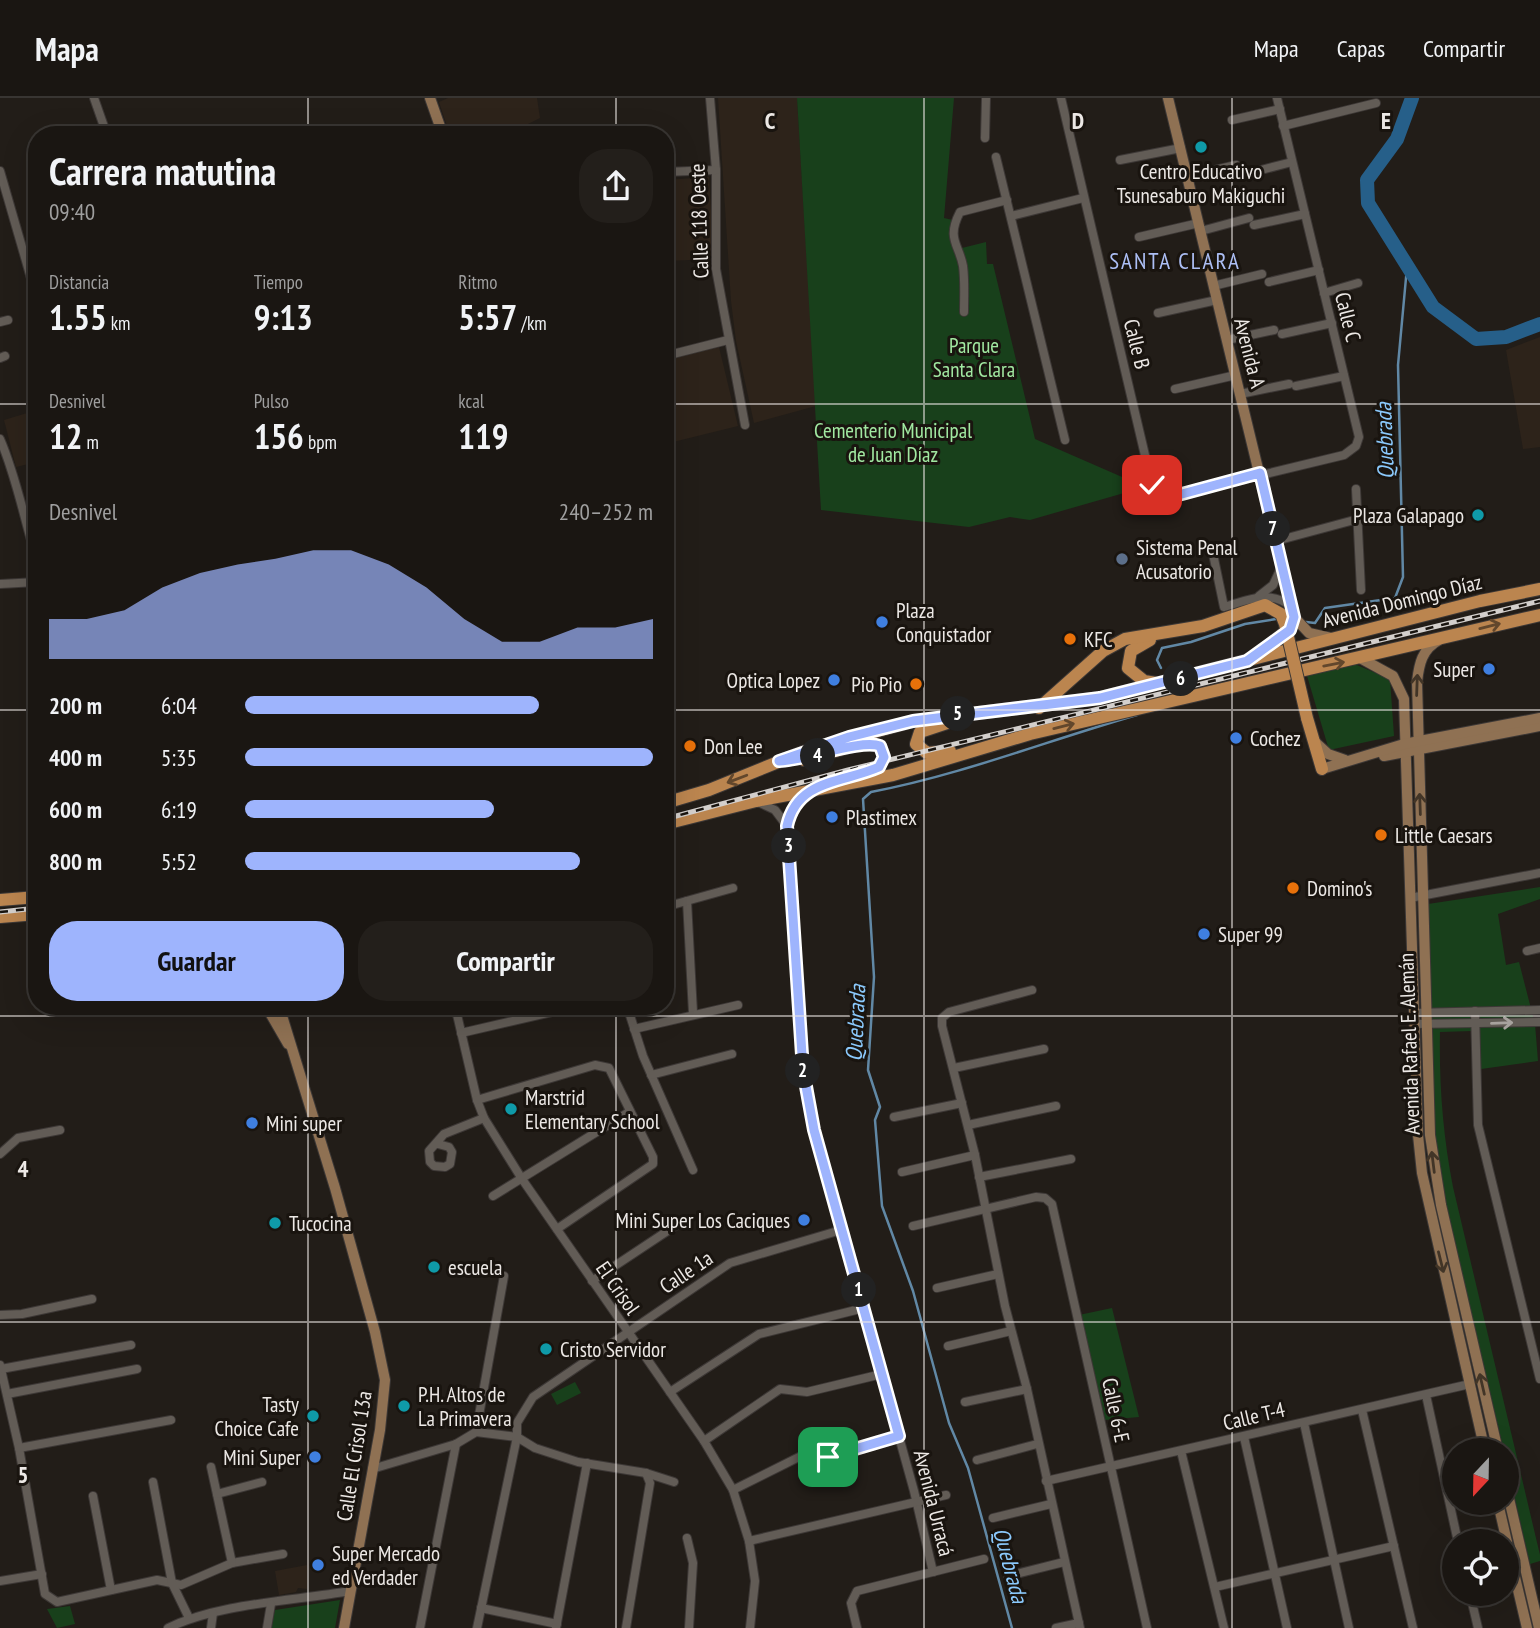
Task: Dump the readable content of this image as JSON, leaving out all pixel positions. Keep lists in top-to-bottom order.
{
  "streets": {
    "main road": [
      "Avenida A",
      "Avenida Domingo Díaz",
      "Avenida Rafael E. Alemán",
      "Calle El Crisol 13a"
    ],
    "street": [
      "Calle 118 Oeste",
      "Calle C",
      "Calle B",
      "Calle 1a",
      "El Crisol",
      "Calle 6-E",
      "Calle T-4",
      "Avenida Urracá"
    ]
  },
  "crossings": [
    ["Calle C", "Calle B"],
    ["Calle C", "Avenida A"],
    ["Calle B", "Avenida A"],
    ["Avenida Rafael E. Alemán", "Calle T-4"],
    ["Calle 1a", "El Crisol"],
    ["Calle 1a", "Avenida Urracá"],
    ["Calle 6-E", "Calle T-4"]
  ],
  "districts": ["SANTA CLARA"],
  "water": ["Quebrada"],
  "parks": ["Parque Santa Clara", "Cementerio Municipal de Juan Díaz"],
  "places": [
    "Centro Educativo Tsunesaburo Makiguchi",
    "Plaza Galapago",
    "Sistema Penal Acusatorio",
    "Plaza Conquistador",
    "KFC",
    "Super",
    "Optica Lopez",
    "Pio Pio",
    "Cochez",
    "Don Lee",
    "Plastimex",
    "Little Caesars",
    "Domino's",
    "Super 99",
    "Marstrid Elementary School",
    "Mini super",
    "Mini Super Los Caciques",
    "Tucocina",
    "escuela",
    "Cristo Servidor",
    "P.H. Altos de La Primavera",
    "Tasty Choice Cafe",
    "Mini Super",
    "Super Mercado ed Verdader"
  ],
  "north": "bottom",
  "page": {
    "header": "Mapa",
    "nav": ["Mapa", "Capas", "Compartir"],
    "heading": ["Carrera matutina", "09:40"],
    "stats": [
      ["Distancia", "1.55 km"],
      ["Tiempo", "9:13"],
      ["Ritmo", "5:57 /km"],
      ["Desnivel", "12 m"],
      ["Pulso", "156 bpm"],
      ["kcal", "119"]
    ],
    "chart": ["Desnivel", "240–252 m"],
    "pins": [
      "7",
      "6",
      "5",
      "4",
      "3",
      "2",
      "1"
    ],
    "list": [
      {
        "name": "200 m",
        "note": "6:04"
      },
      {
        "name": "400 m",
        "note": "5:35"
      },
      {
        "name": "600 m",
        "note": "6:19"
      },
      {
        "name": "800 m",
        "note": "5:52"
      }
    ],
    "buttons": ["Guardar", "Compartir"]
  },
  "grid": {
    "columns": ["C", "D", "E"],
    "rows": ["4", "5"]
  }
}
